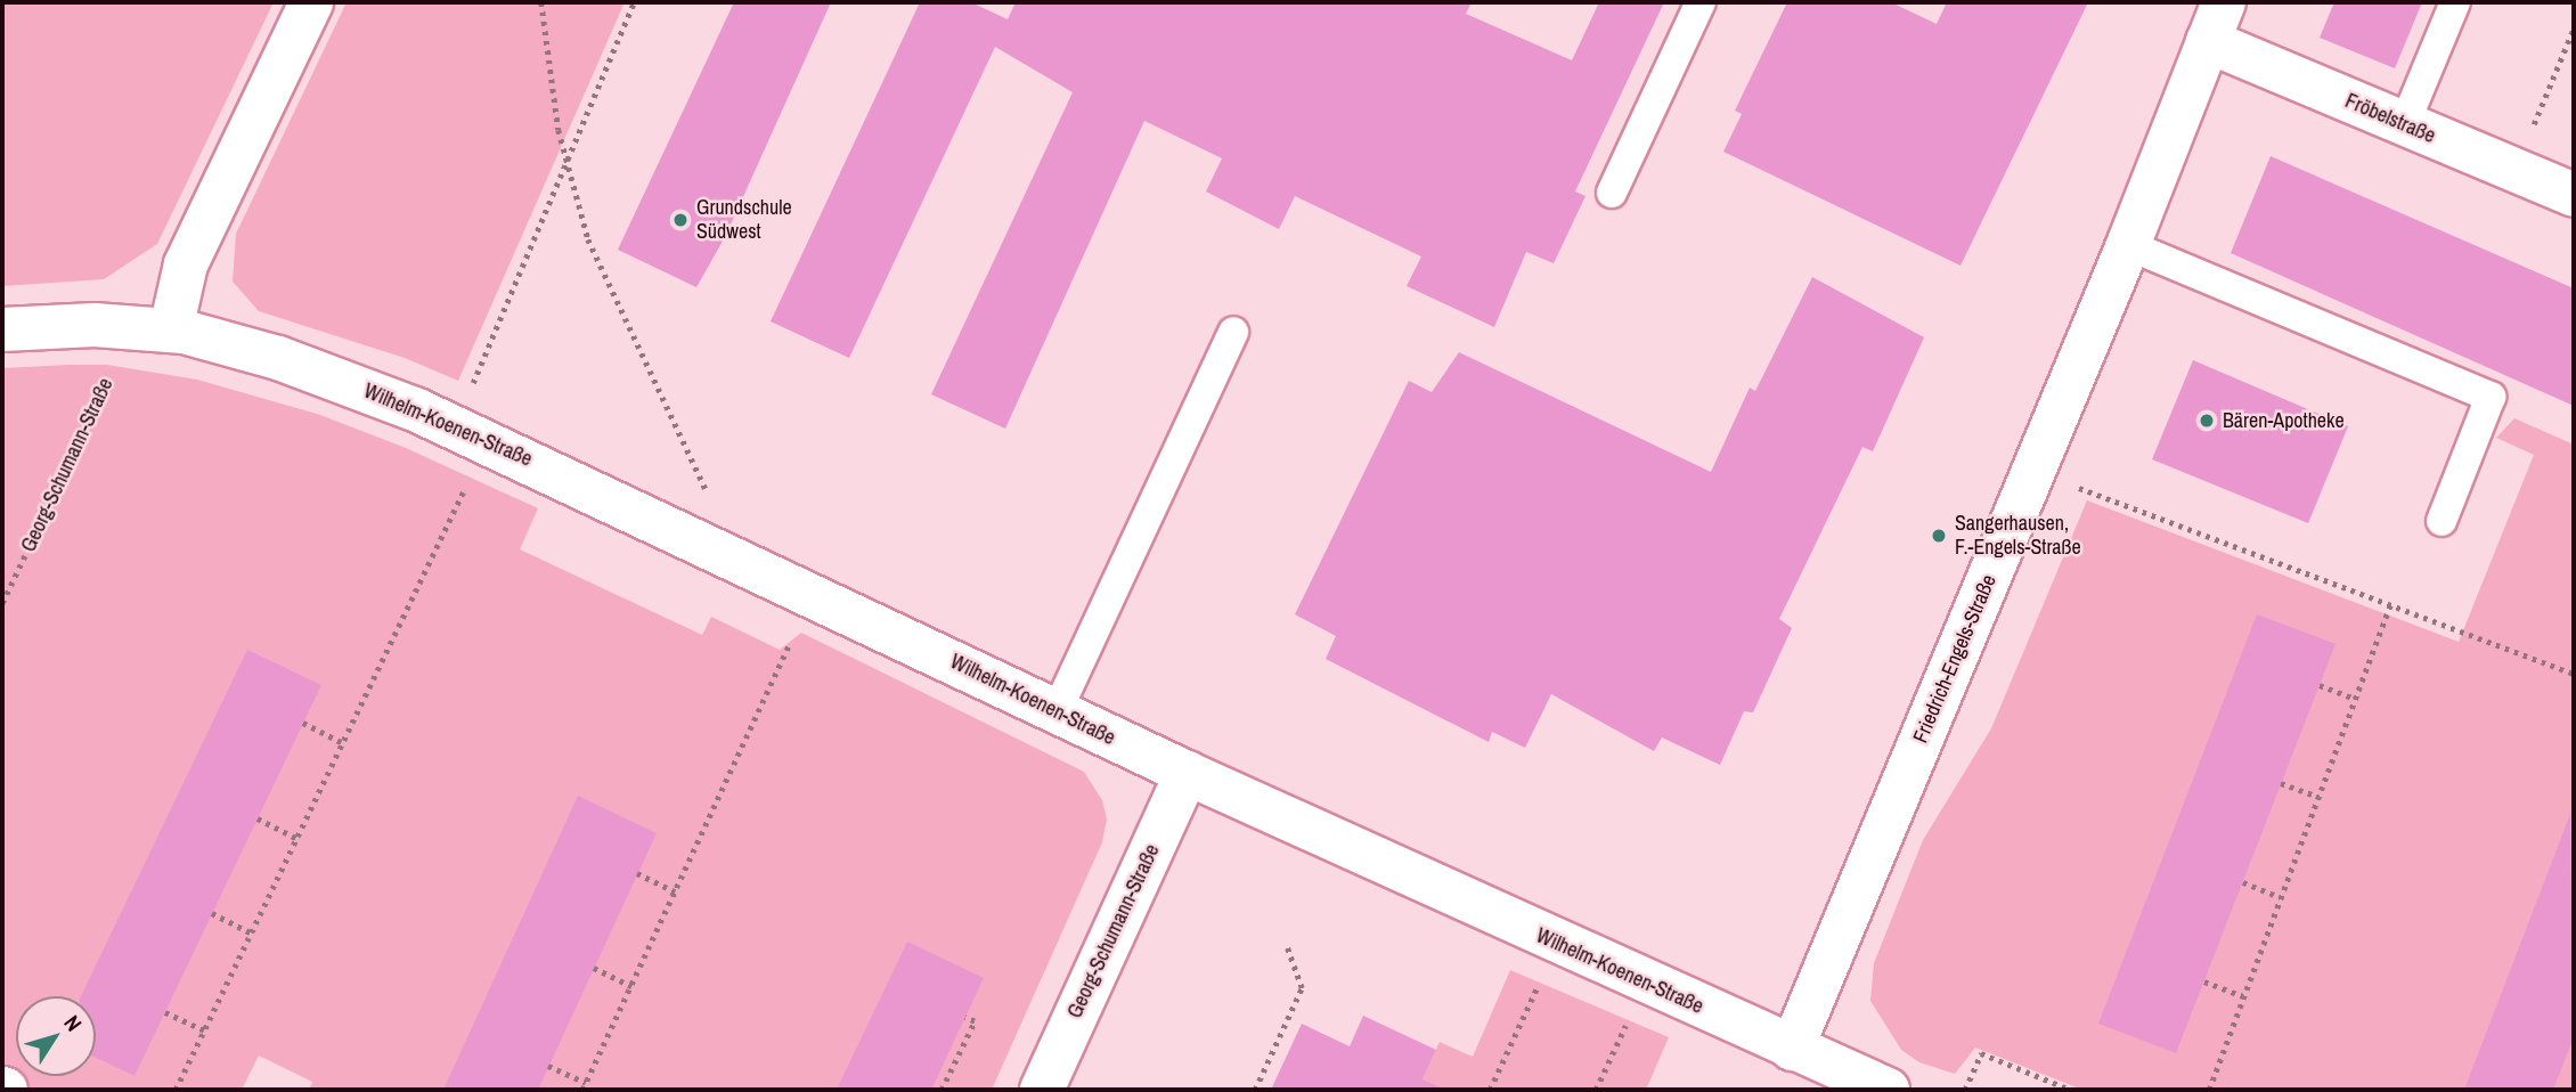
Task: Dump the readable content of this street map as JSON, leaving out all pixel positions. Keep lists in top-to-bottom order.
{
  "streets": {
    "street": [
      "Fröbelstraße",
      "Wilhelm-Koenen-Straße",
      "Georg-Schumann-Straße",
      "Friedrich-Engels-Straße"
    ]
  },
  "crossings": [
    ["Fröbelstraße", "Friedrich-Engels-Straße"],
    ["Wilhelm-Koenen-Straße", "Georg-Schumann-Straße"],
    ["Wilhelm-Koenen-Straße", "Friedrich-Engels-Straße"]
  ],
  "places": ["Grundschule Südwest", "Bären-Apotheke", "Sangerhausen, F.-Engels-Straße"],
  "north": "top right"
}
